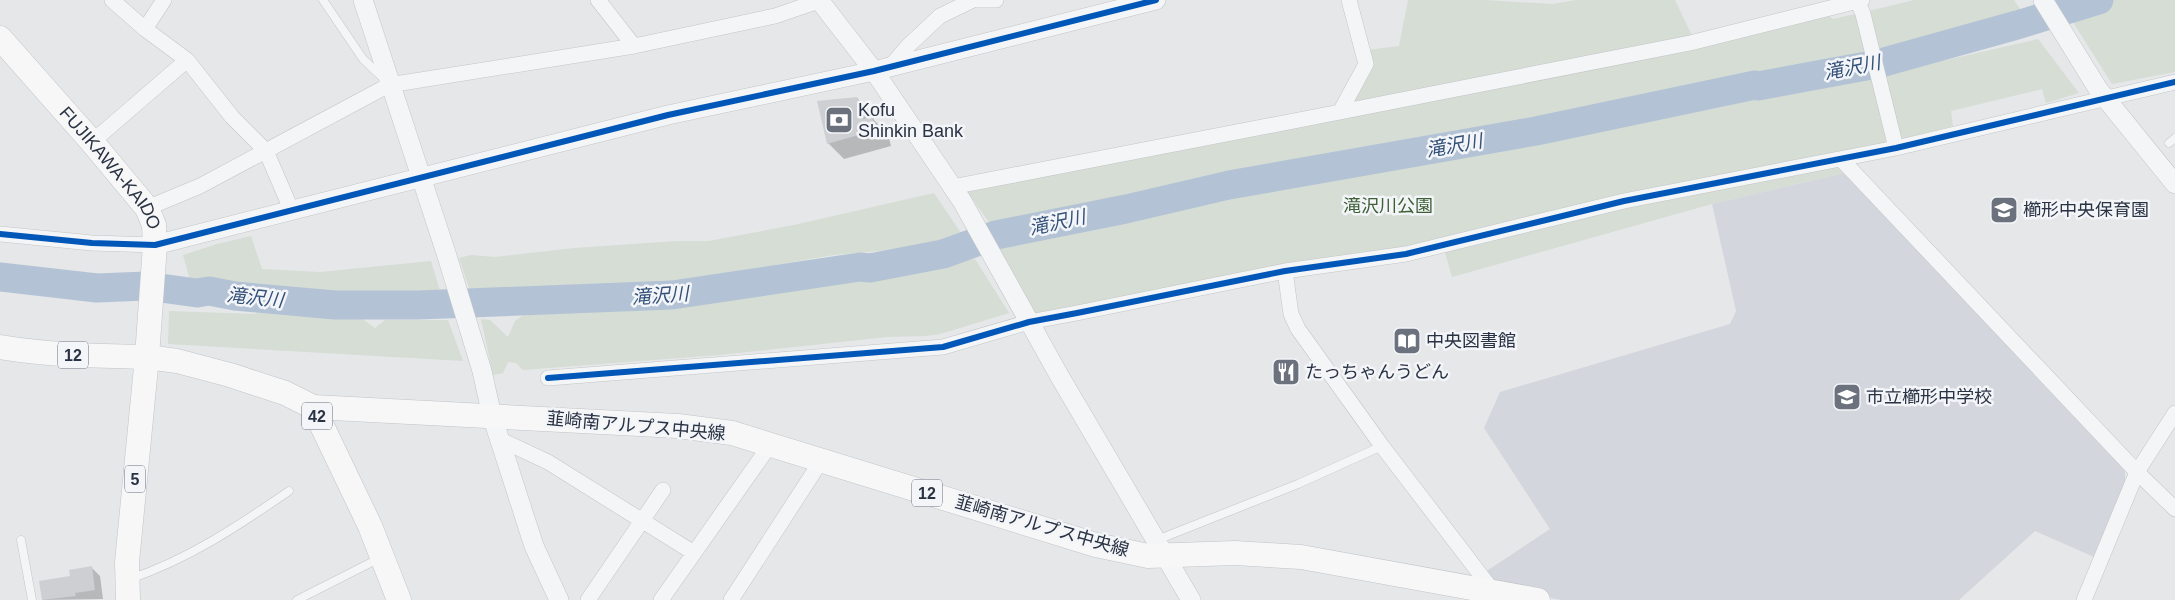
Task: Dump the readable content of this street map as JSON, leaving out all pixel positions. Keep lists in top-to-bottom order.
{
  "streets": {
    "main road": [
      "FUJIKAWA-KAIDO",
      "12",
      "42",
      "韮崎南アルプス中央線",
      "5"
    ]
  },
  "crossings": [
    ["FUJIKAWA-KAIDO", "12"],
    ["FUJIKAWA-KAIDO", "42"],
    ["FUJIKAWA-KAIDO", "5"],
    ["12", "42"],
    ["12", "5"],
    ["42", "韮崎南アルプス中央線"],
    ["42", "5"]
  ],
  "water": ["滝沢川"],
  "parks": ["滝沢川公園"],
  "places": {
    "bank": ["Kofu Shinkin Bank"],
    "school or university": ["櫛形中央保育園", "市立櫛形中学校"],
    "library": ["中央図書館"],
    "restaurant": ["たっちゃんうどん"]
  }
}
